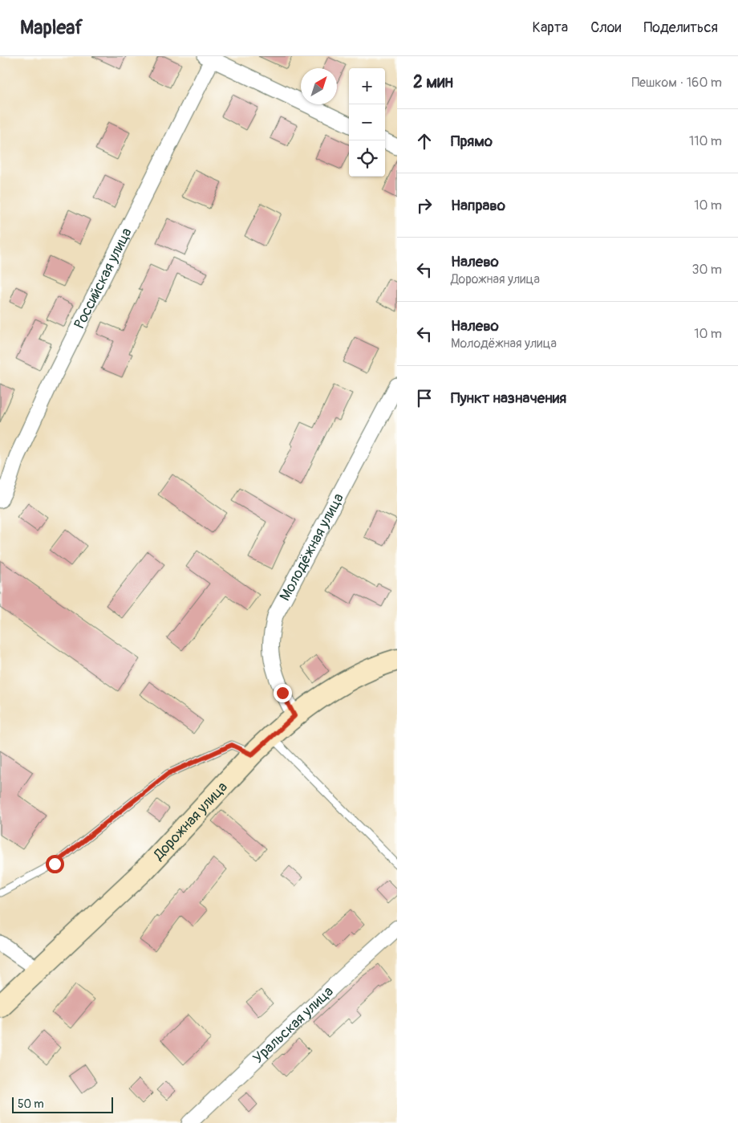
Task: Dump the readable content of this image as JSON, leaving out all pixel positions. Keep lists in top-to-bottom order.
{
  "streets": {
    "street": [
      "Российская улица",
      "Молодёжная улица",
      "Дорожная улица",
      "Уральская улица"
    ]
  },
  "crossings": [
    ["Молодёжная улица", "Дорожная улица"]
  ],
  "scale_bar": "50 m",
  "north": "top right",
  "page": {
    "header": "Mapleaf",
    "nav": ["Карта", "Слои", "Поделиться"],
    "heading": ["2 мин", "Пешком · 160 m"],
    "map_buttons": ["+", "−"],
    "list": [
      ["Прямо", "110 m"],
      ["Направо", "10 m"],
      ["Налево", "Дорожная улица", "30 m"],
      ["Налево", "Молодёжная улица", "10 m"],
      "Пункт назначения"
    ],
    "scale": "50 m"
  }
}
